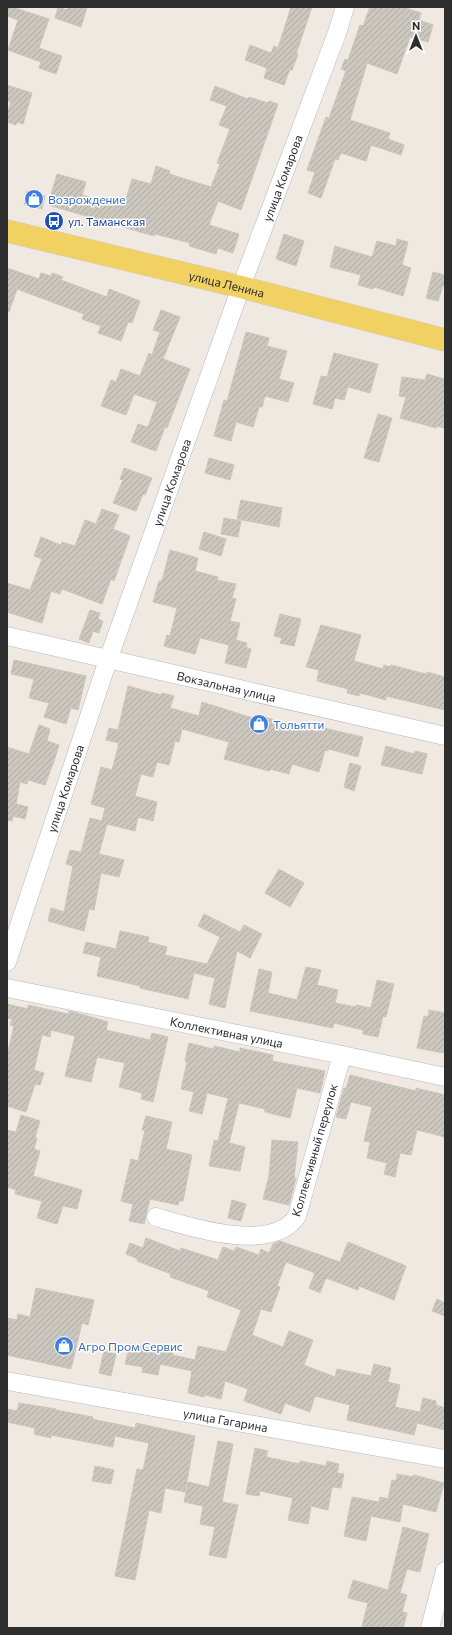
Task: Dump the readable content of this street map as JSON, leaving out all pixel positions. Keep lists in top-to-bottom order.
{
  "streets": {
    "main road": ["улица Ленина"],
    "street": [
      "улица Комарова",
      "Вокзальная улица",
      "Коллективная улица",
      "Коллективный переулок",
      "улица Гагарина"
    ]
  },
  "crossings": [
    ["улица Комарова", "улица Ленина"],
    ["улица Комарова", "Вокзальная улица"],
    ["Коллективная улица", "Коллективный переулок"]
  ],
  "places": {
    "shop": ["Возрождение", "Тольятти", "Агро Пром Сервис"],
    "bus stop": ["ул. Таманская"]
  },
  "north": "top"
}
